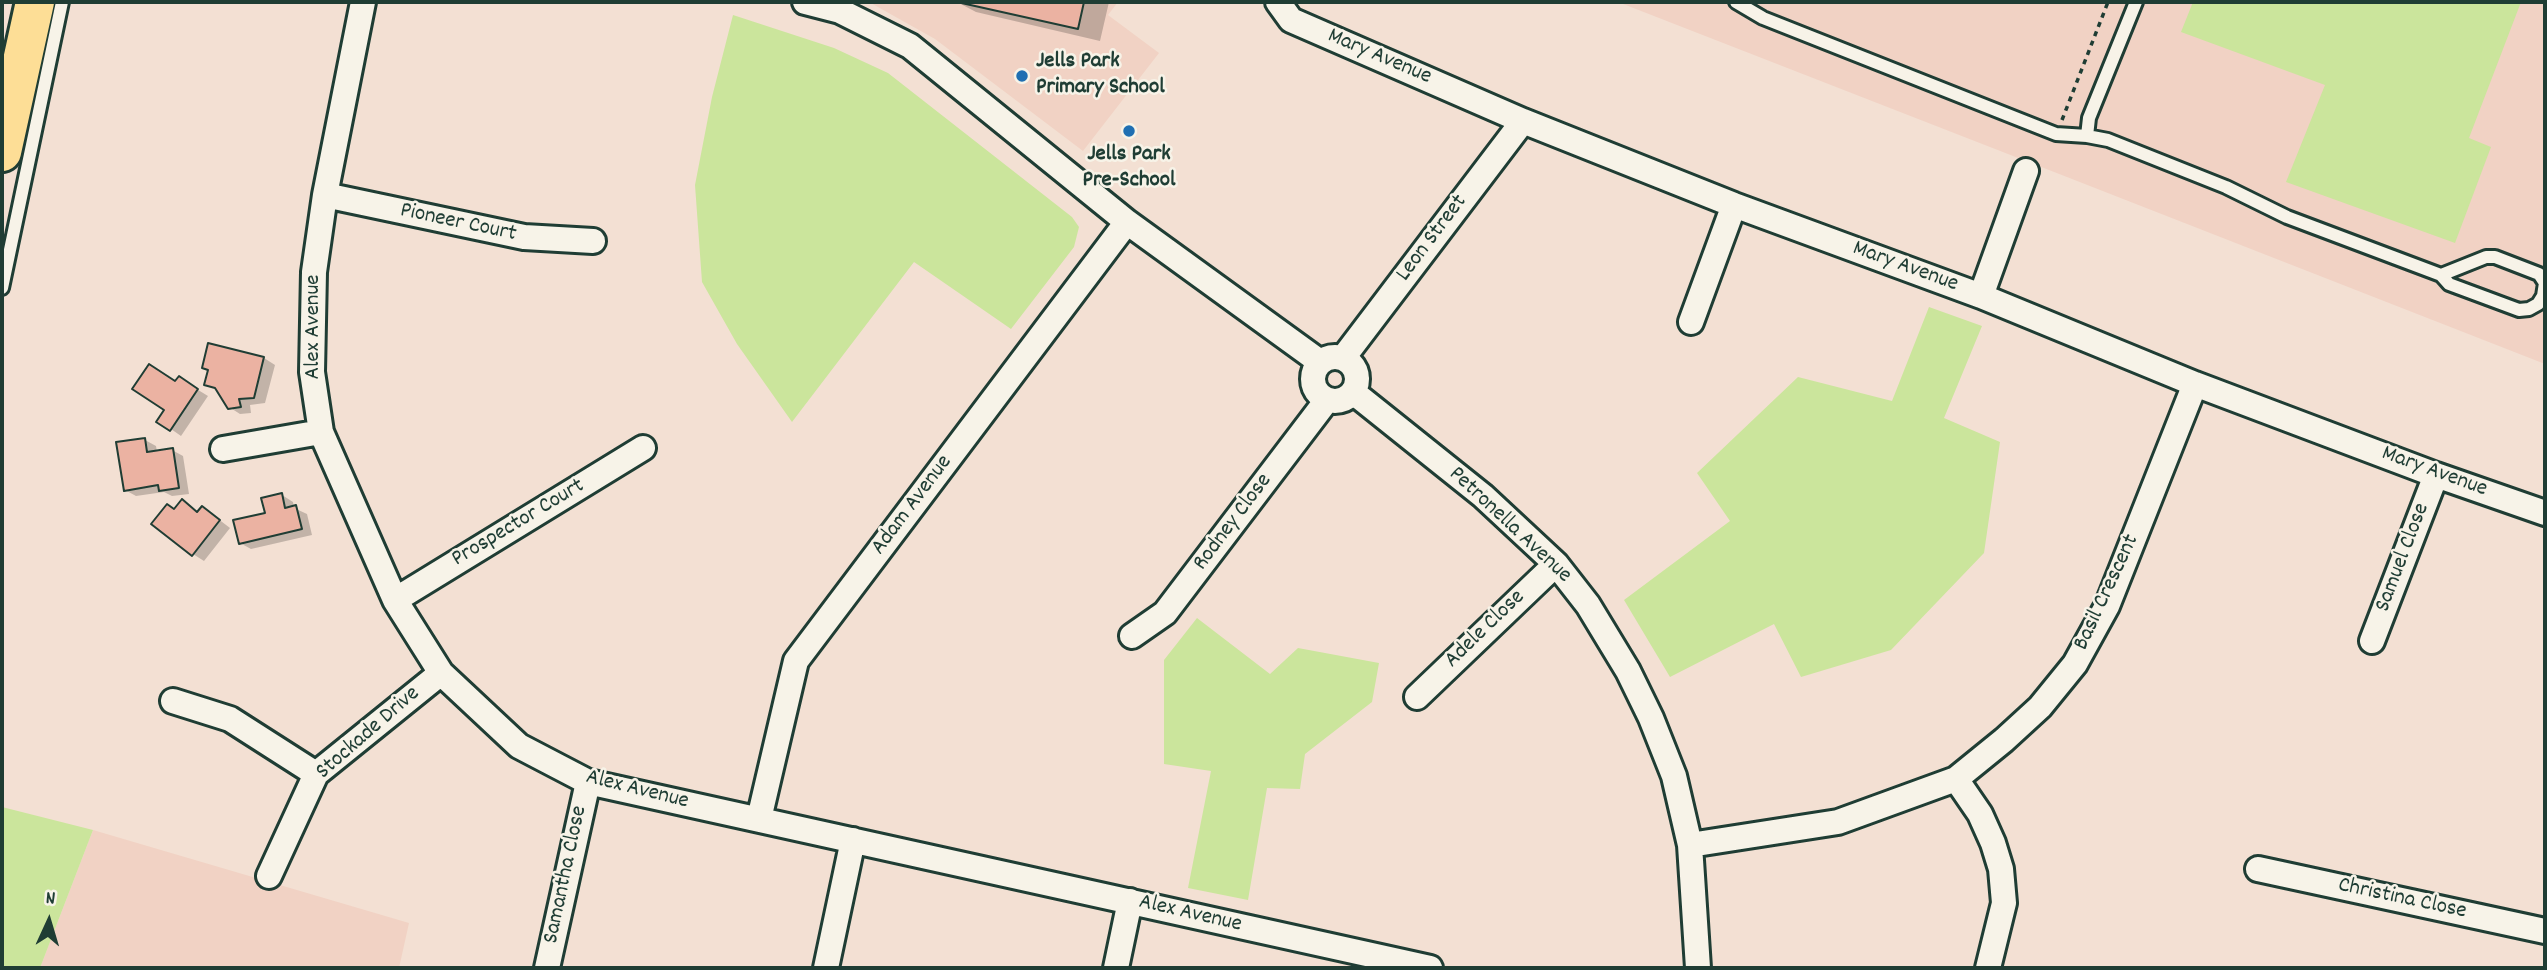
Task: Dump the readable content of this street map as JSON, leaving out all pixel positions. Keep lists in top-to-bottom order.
{
  "streets": {
    "street": [
      "Mary Avenue",
      "Pioneer Court",
      "Leon Street",
      "Alex Avenue",
      "Adam Avenue",
      "Rodney Close",
      "Prospector Court",
      "Petronella Avenue",
      "Samuel Close",
      "Basil Crescent",
      "Adele Close",
      "Stockade Drive",
      "Samantha Close",
      "Christina Close"
    ]
  },
  "crossings": [
    ["Mary Avenue", "Leon Street"],
    ["Mary Avenue", "Samuel Close"],
    ["Mary Avenue", "Basil Crescent"],
    ["Pioneer Court", "Alex Avenue"],
    ["Leon Street", "Rodney Close"],
    ["Leon Street", "Petronella Avenue"],
    ["Alex Avenue", "Adam Avenue"],
    ["Alex Avenue", "Prospector Court"],
    ["Alex Avenue", "Stockade Drive"],
    ["Alex Avenue", "Samantha Close"],
    ["Rodney Close", "Petronella Avenue"],
    ["Petronella Avenue", "Basil Crescent"],
    ["Petronella Avenue", "Adele Close"]
  ],
  "places": ["Jells Park Primary School", "Jells Park Pre-School"],
  "north": "top"
}
